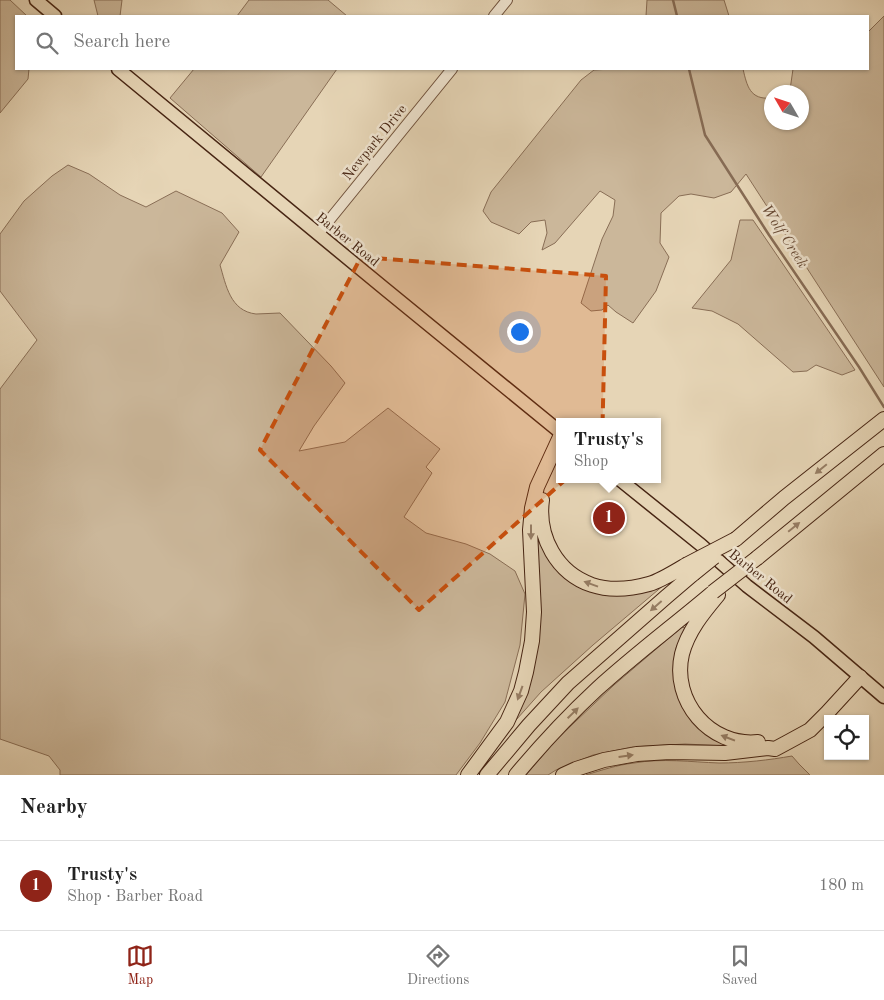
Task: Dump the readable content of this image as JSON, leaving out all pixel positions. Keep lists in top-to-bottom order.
{
  "streets": {
    "main road": ["Barber Road"],
    "street": ["Newpark Drive"]
  },
  "crossings": [
    ["Newpark Drive", "Barber Road"]
  ],
  "water": ["Wolf Creek"],
  "north": "top left",
  "page": {
    "search": "Search here",
    "popup": ["Trusty's", "Shop"],
    "pins": "1",
    "heading": "Nearby",
    "list": [
      {
        "mark": "1",
        "name": "Trusty's",
        "note": "Shop · Barber Road",
        "value": "180 m"
      }
    ],
    "nav": ["Map", "Directions", "Saved"]
  }
}
